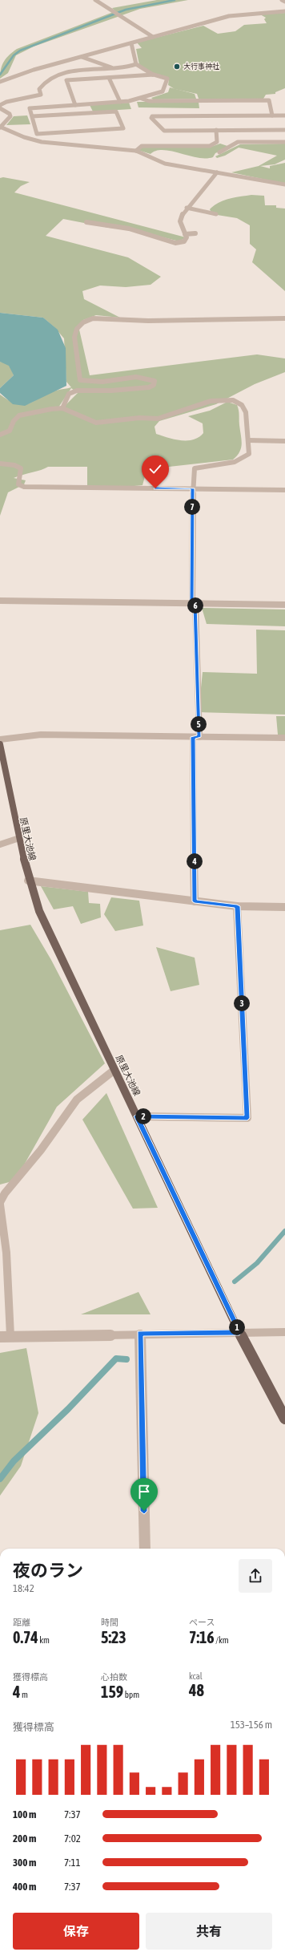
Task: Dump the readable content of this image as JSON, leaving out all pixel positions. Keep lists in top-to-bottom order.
{
  "streets": {
    "main road": ["原里大池線"]
  },
  "places": ["大行事神社"],
  "page": {
    "pins": [
      "7",
      "6",
      "5",
      "4",
      "3",
      "2",
      "1"
    ],
    "heading": ["夜のラン", "18:42"],
    "stats": [
      ["距離", "0.74 km"],
      ["時間", "5:23"],
      ["ペース", "7:16 /km"],
      ["獲得標高", "4 m"],
      ["心拍数", "159 bpm"],
      ["kcal", "48"]
    ],
    "chart": ["獲得標高", "153–156 m"],
    "list": [
      {
        "name": "100 m",
        "note": "7:37"
      },
      {
        "name": "200 m",
        "note": "7:02"
      },
      {
        "name": "300 m",
        "note": "7:11"
      },
      {
        "name": "400 m",
        "note": "7:37"
      }
    ],
    "buttons": ["保存", "共有"]
  }
}
